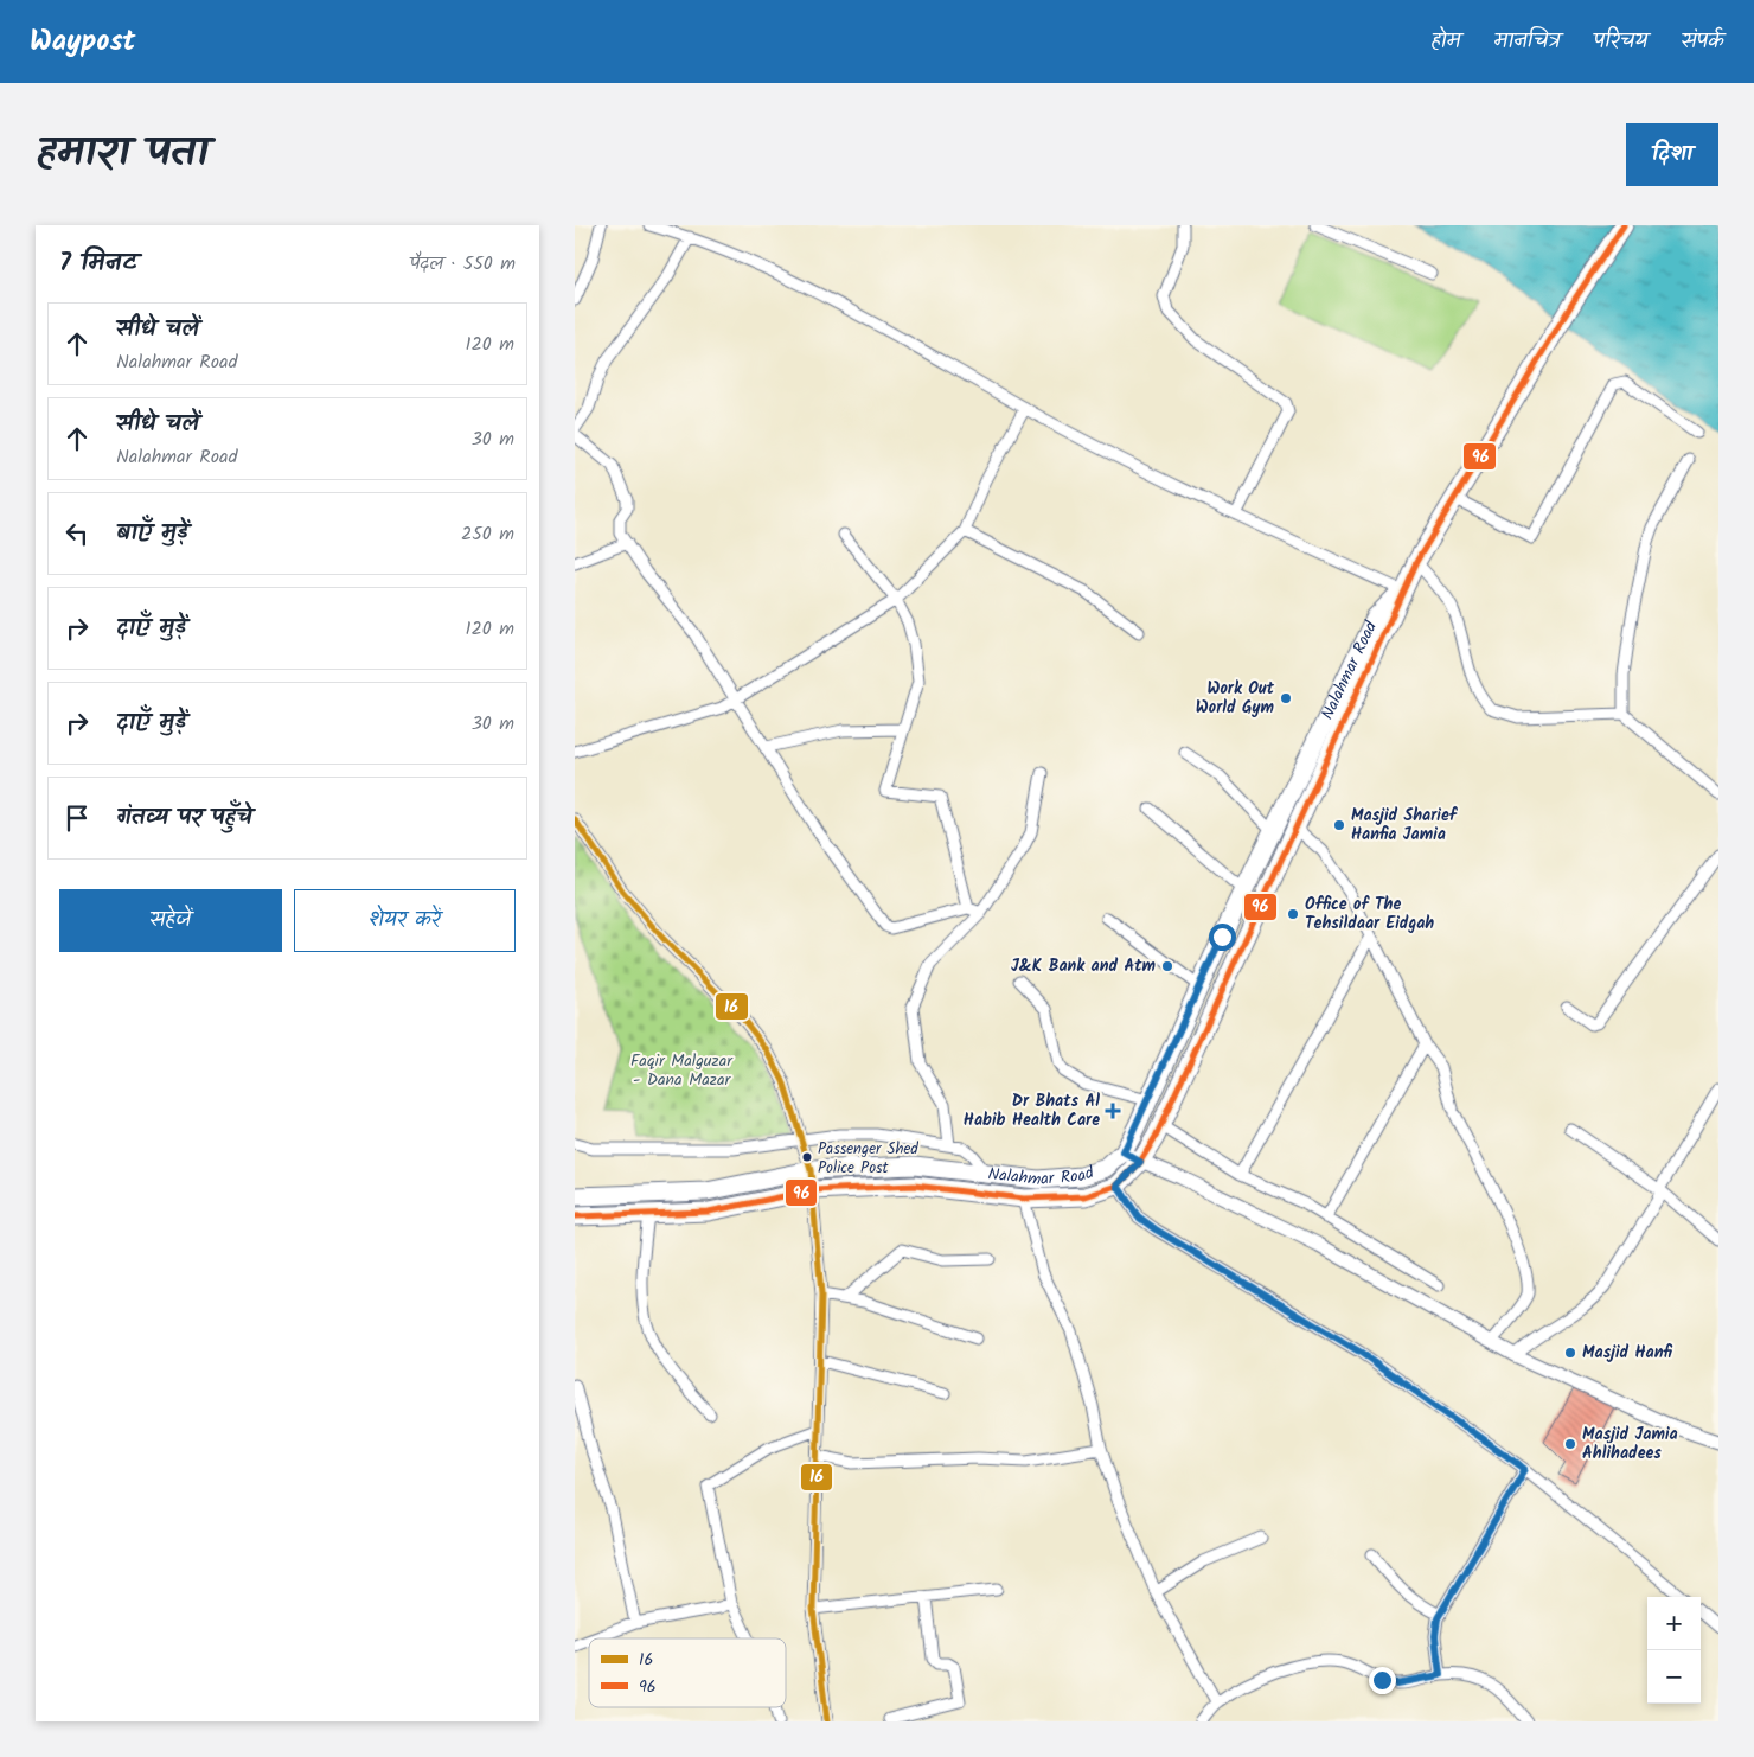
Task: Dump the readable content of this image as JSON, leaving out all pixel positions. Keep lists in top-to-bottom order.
{
  "streets": {
    "main road": ["Nalahmar Road"]
  },
  "parks": ["Faqir Malguzar - Dana Mazar"],
  "places": {
    "other": [
      "Work Out World Gym",
      "Masjid Sharief Hanfia Jamia",
      "Office of The Tehsildaar Eidgah",
      "J&K Bank and Atm",
      "Passenger Shed Police Post",
      "Masjid Hanfi",
      "Masjid Jamia Ahlihadees"
    ],
    "health": ["Dr Bhats Al Habib Health Care"]
  },
  "lines": ["transit line 96", "transit line 16"],
  "legend": ["16", "96"],
  "page": {
    "header": "Waypost",
    "nav": [
      "होम",
      "मानचित्र",
      "परिचय",
      "संपर्क"
    ],
    "title": "हमारा पता",
    "buttons": [
      "दिशा",
      ["सहेजें", "शेयर करें"]
    ],
    "heading": ["7 मिनट", "पैदल · 550 m"],
    "list": [
      ["सीधे चलें", "Nalahmar Road", "120 m"],
      ["सीधे चलें", "Nalahmar Road", "30 m"],
      ["बाएँ मुड़ें", "250 m"],
      ["दाएँ मुड़ें", "120 m"],
      ["दाएँ मुड़ें", "30 m"],
      "गंतव्य पर पहुँचे"
    ],
    "map_buttons": ["+", "−"]
  }
}
